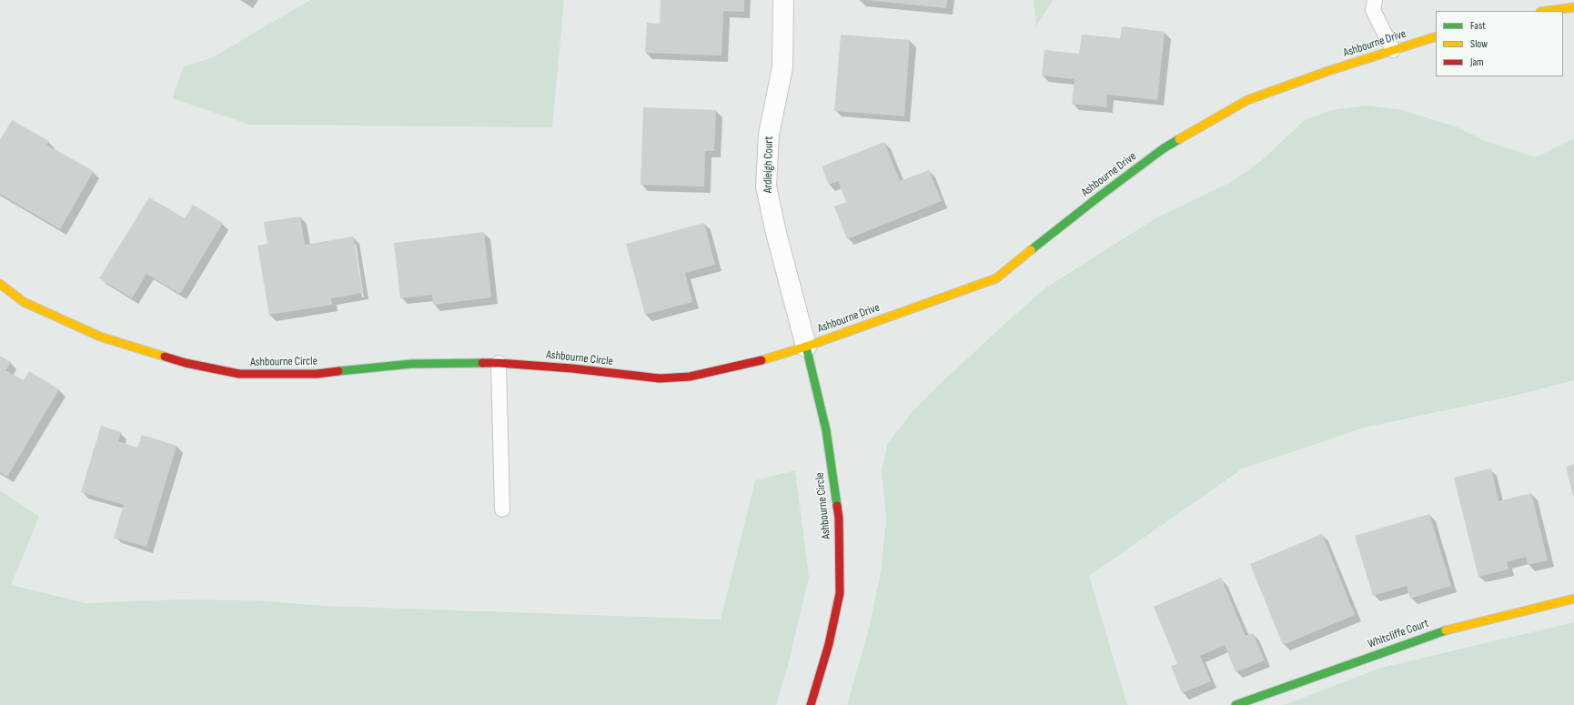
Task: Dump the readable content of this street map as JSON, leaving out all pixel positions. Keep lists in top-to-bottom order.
{
  "streets": {
    "street": [
      "Ashbourne Drive",
      "Ardleigh Court",
      "Ashbourne Circle",
      "Whitcliffe Court"
    ]
  },
  "crossings": [
    ["Ashbourne Drive", "Ardleigh Court"],
    ["Ashbourne Drive", "Ashbourne Circle"],
    ["Ardleigh Court", "Ashbourne Circle"]
  ],
  "legend": ["Fast", "Slow", "Jam"]
}
